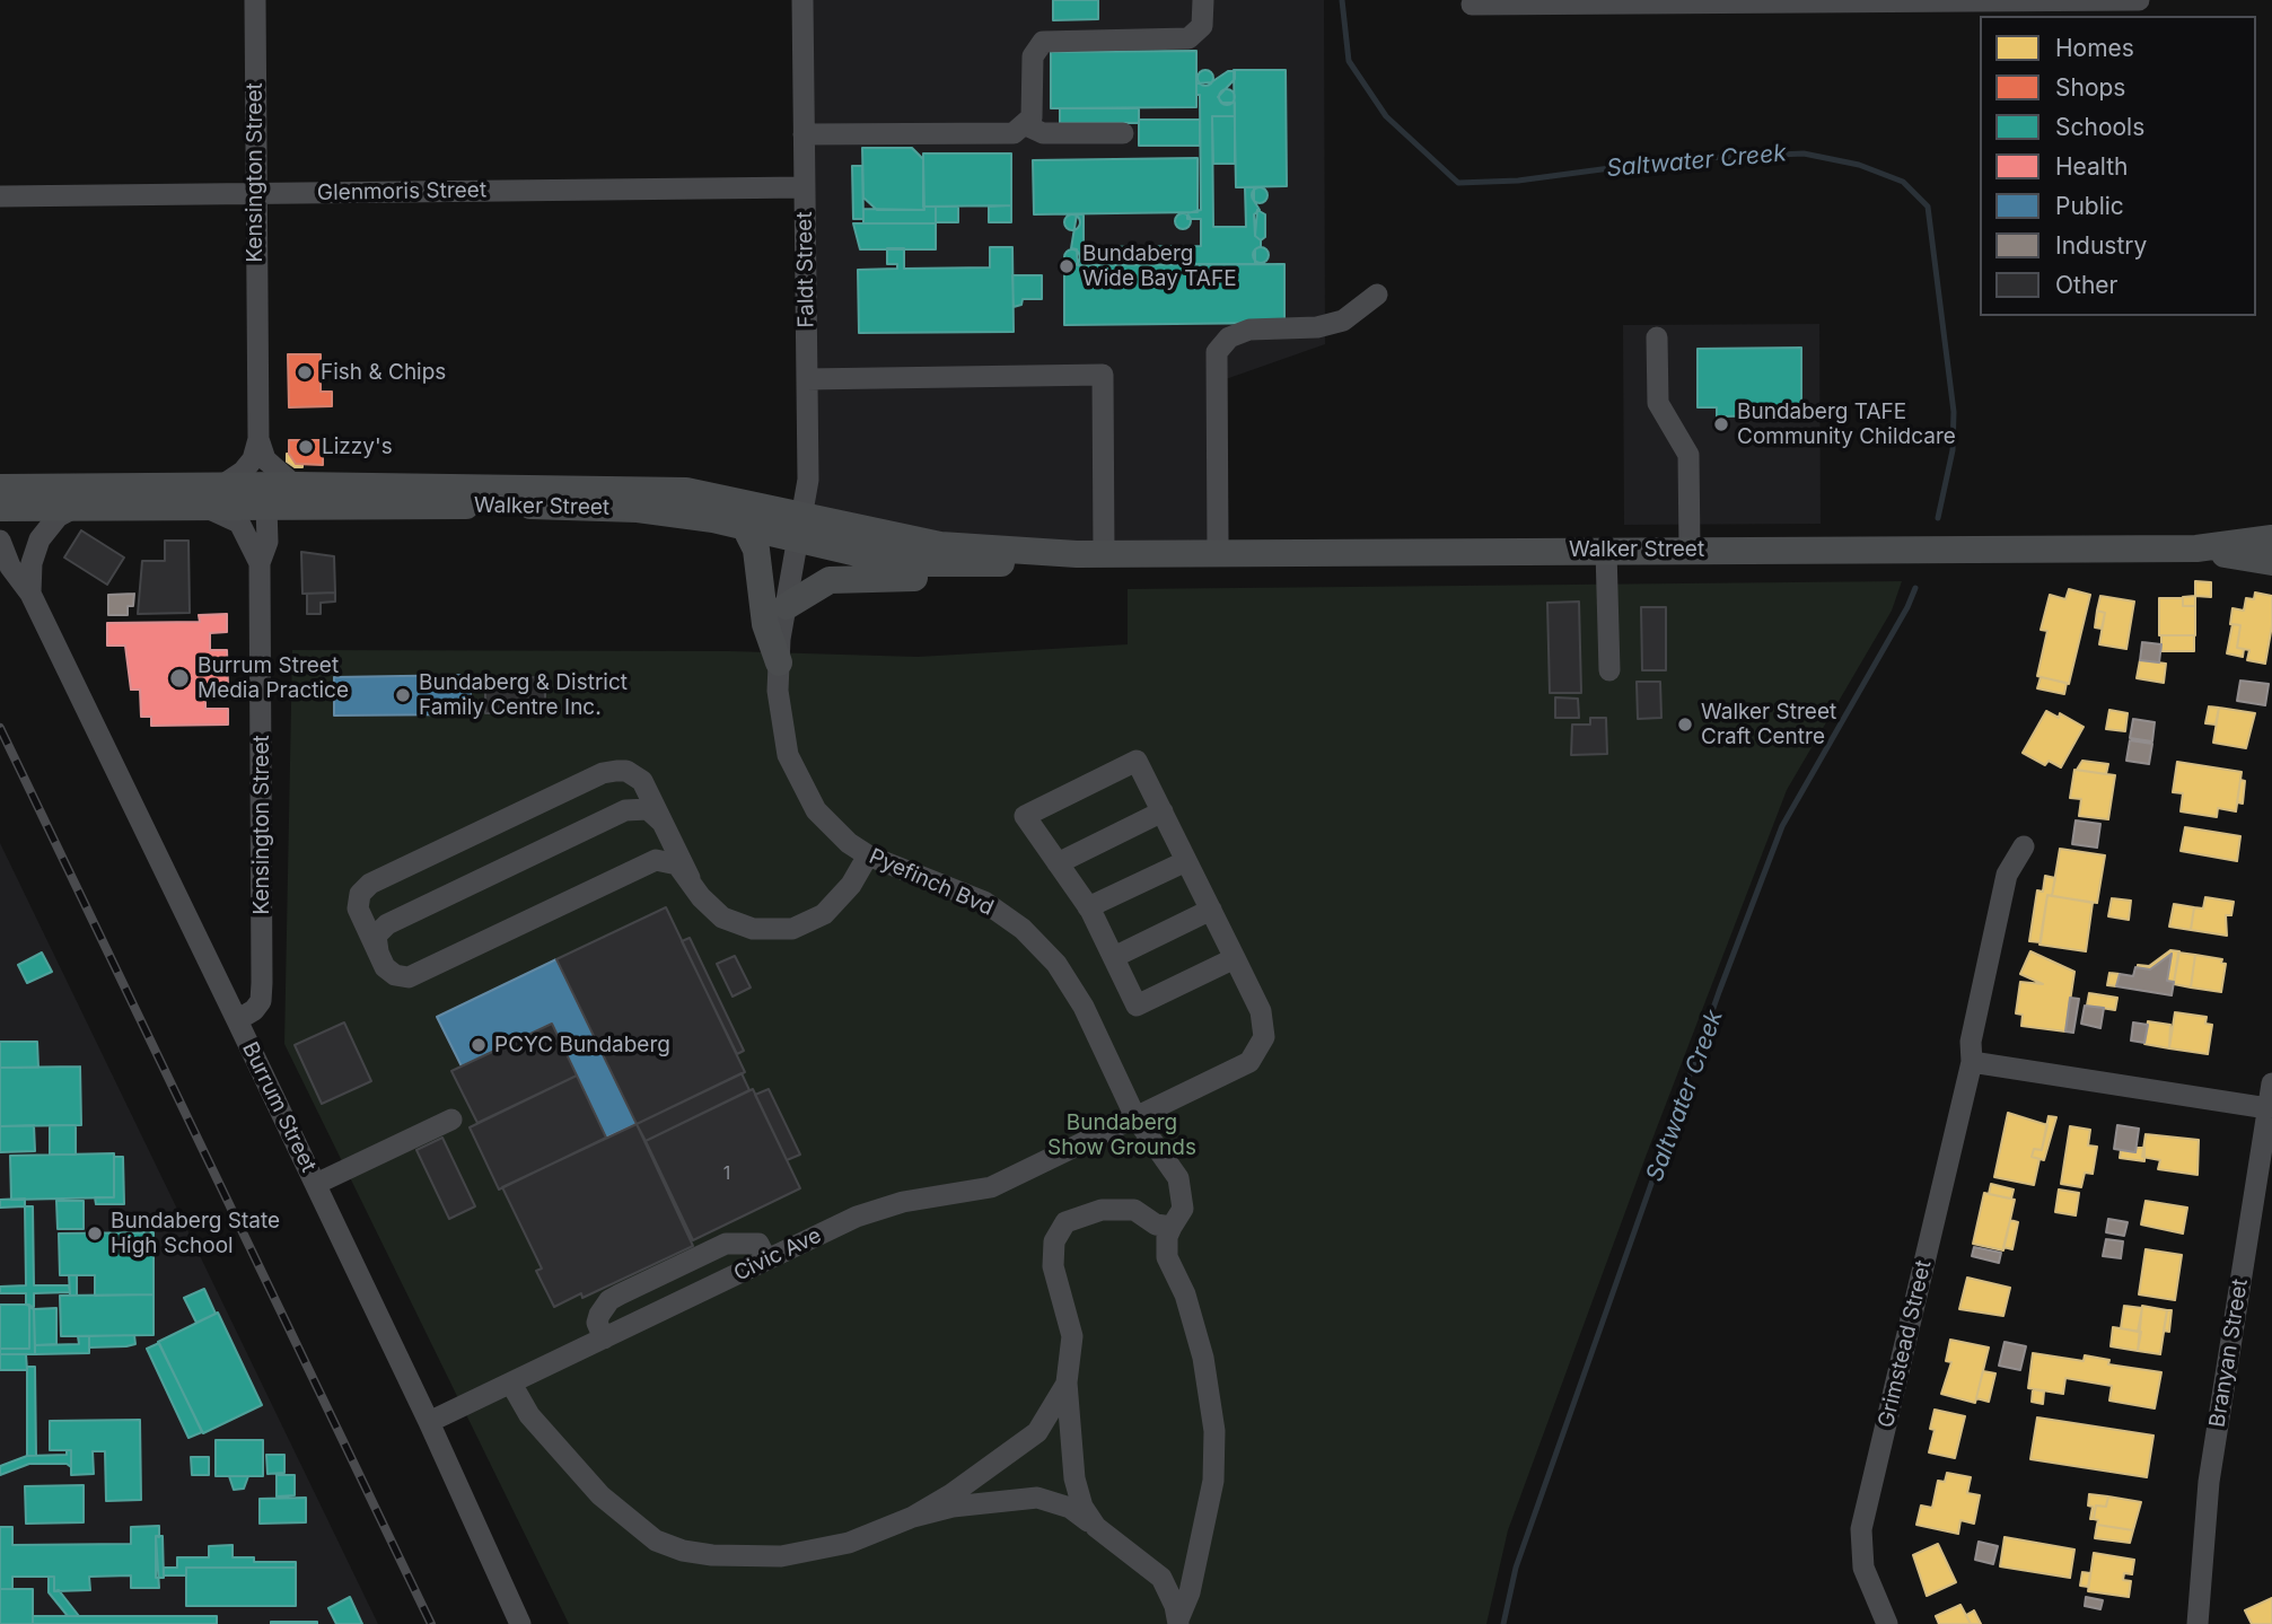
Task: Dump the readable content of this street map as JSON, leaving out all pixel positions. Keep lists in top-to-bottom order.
{
  "streets": {
    "main road": ["Walker Street"],
    "street": [
      "Kensington Street",
      "Glenmoris Street",
      "Faldt Street",
      "Pyefinch Bvd",
      "Burrum Street",
      "Civic Ave",
      "Grimstead Street",
      "Branyan Street"
    ]
  },
  "crossings": [
    ["Kensington Street", "Glenmoris Street"],
    ["Kensington Street", "Walker Street"],
    ["Kensington Street", "Burrum Street"],
    ["Glenmoris Street", "Faldt Street"],
    ["Faldt Street", "Walker Street"],
    ["Faldt Street", "Pyefinch Bvd"],
    ["Walker Street", "Pyefinch Bvd"],
    ["Pyefinch Bvd", "Civic Ave"],
    ["Burrum Street", "Civic Ave"]
  ],
  "water": ["Saltwater Creek"],
  "parks": ["Bundaberg Show Grounds"],
  "places": [
    "Bundaberg Wide Bay TAFE",
    "Fish & Chips",
    "Bundaberg TAFE Community Childcare",
    "Lizzy's",
    "Burrum Street Media Practice",
    "Bundaberg & District Family Centre Inc.",
    "Walker Street Craft Centre",
    "PCYC Bundaberg",
    "Bundaberg State High School"
  ],
  "house_numbers": ["1"],
  "legend": [
    "Homes",
    "Shops",
    "Schools",
    "Health",
    "Public",
    "Industry",
    "Other"
  ]
}
